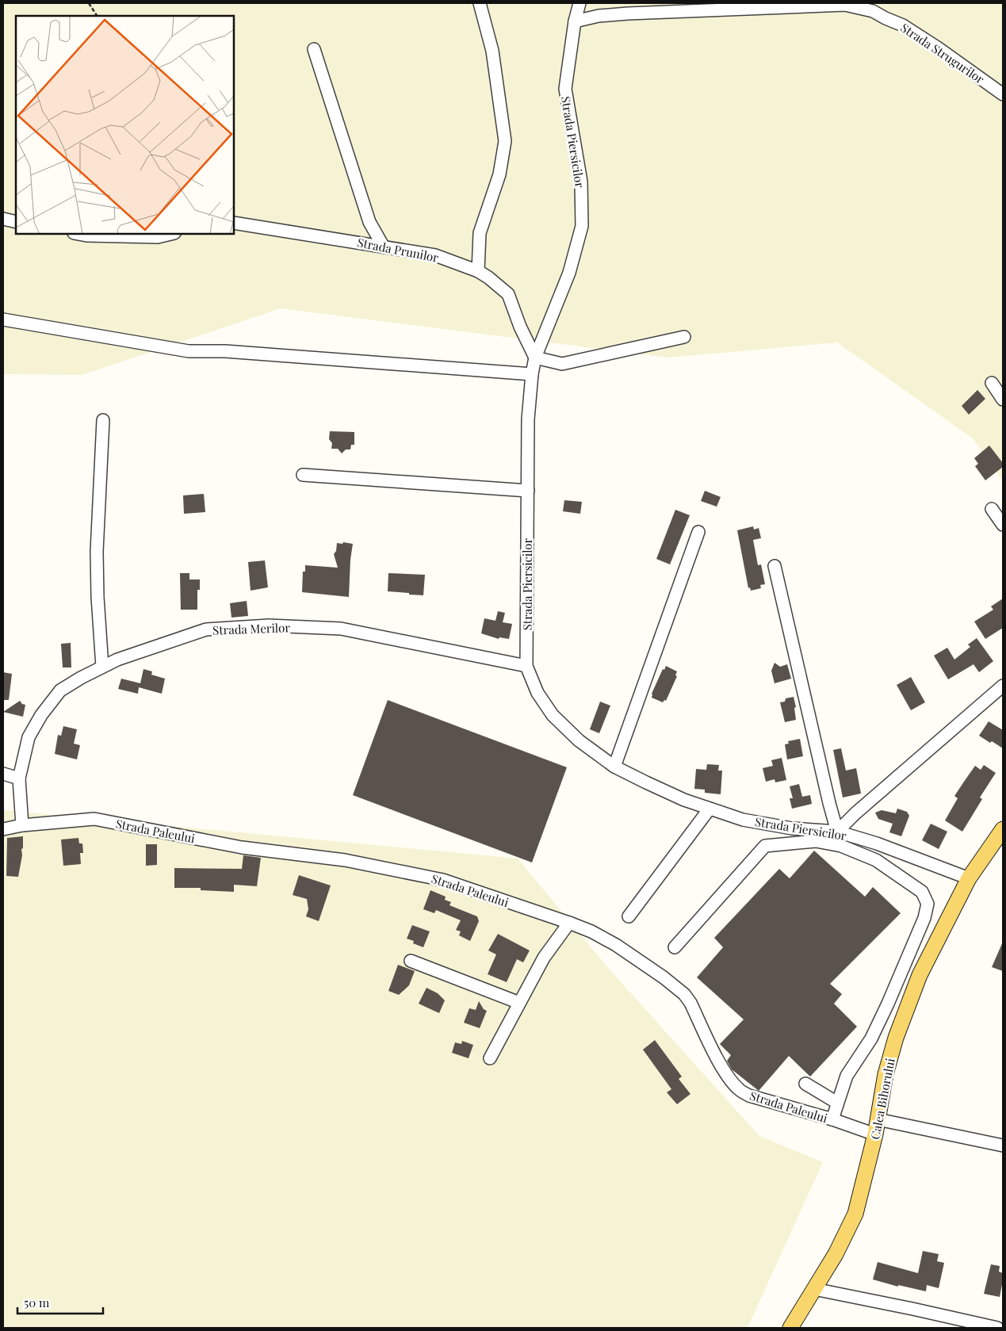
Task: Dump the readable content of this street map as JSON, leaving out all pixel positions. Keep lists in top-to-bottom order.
{
  "streets": {
    "main road": ["Calea Bihorului"],
    "street": [
      "Strada Strugurilor",
      "Strada Piersicilor",
      "Strada Prunilor",
      "Strada Merilor",
      "Strada Paleului"
    ]
  },
  "crossings": [
    ["Strada Strugurilor", "Strada Piersicilor"],
    ["Strada Piersicilor", "Strada Prunilor"],
    ["Strada Piersicilor", "Strada Merilor"],
    ["Strada Piersicilor", "Calea Bihorului"],
    ["Strada Paleului", "Calea Bihorului"]
  ],
  "scale_bar": "50 m"
}
